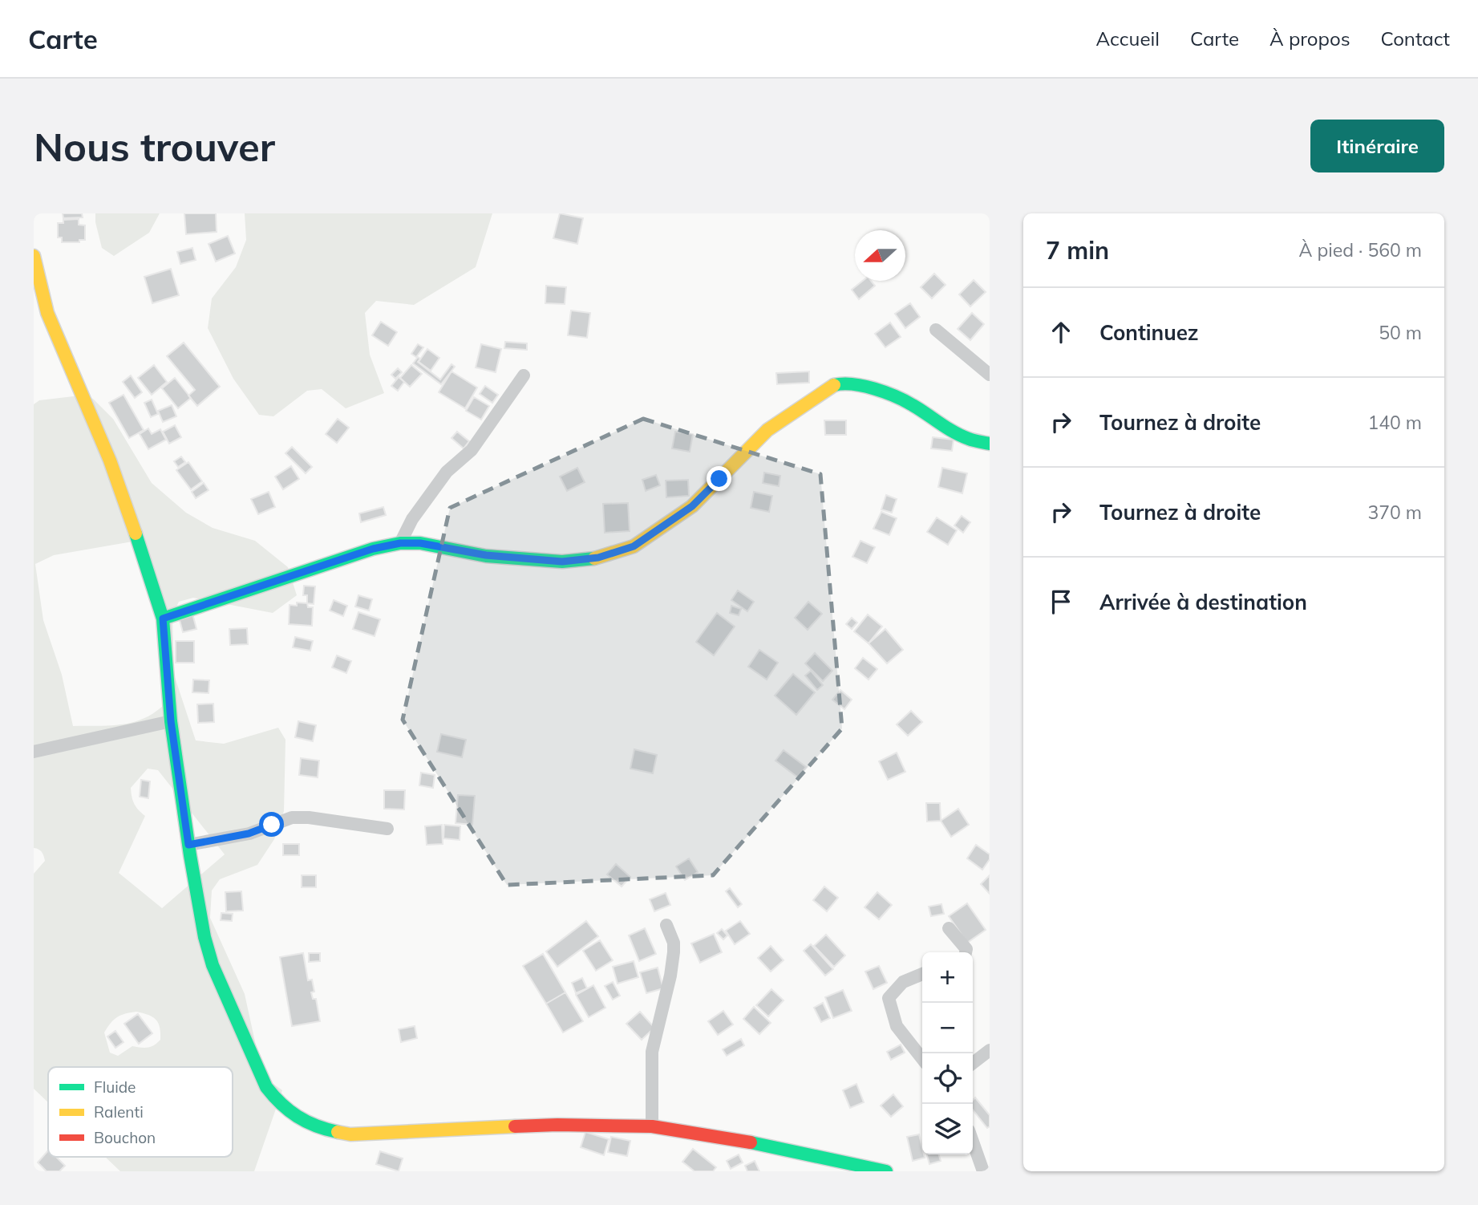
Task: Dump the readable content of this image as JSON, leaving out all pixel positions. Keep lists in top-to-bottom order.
{
  "legend": ["Fluide", "Ralenti", "Bouchon"],
  "north": "left",
  "page": {
    "header": "Carte",
    "nav": [
      "Accueil",
      "Carte",
      "À propos",
      "Contact"
    ],
    "buttons": "Itinéraire",
    "title": "Nous trouver",
    "heading": ["7 min", "À pied · 560 m"],
    "list": [
      ["Continuez", "50 m"],
      ["Tournez à droite", "140 m"],
      ["Tournez à droite", "370 m"],
      "Arrivée à destination"
    ],
    "map_buttons": ["+", "−"]
  }
}
